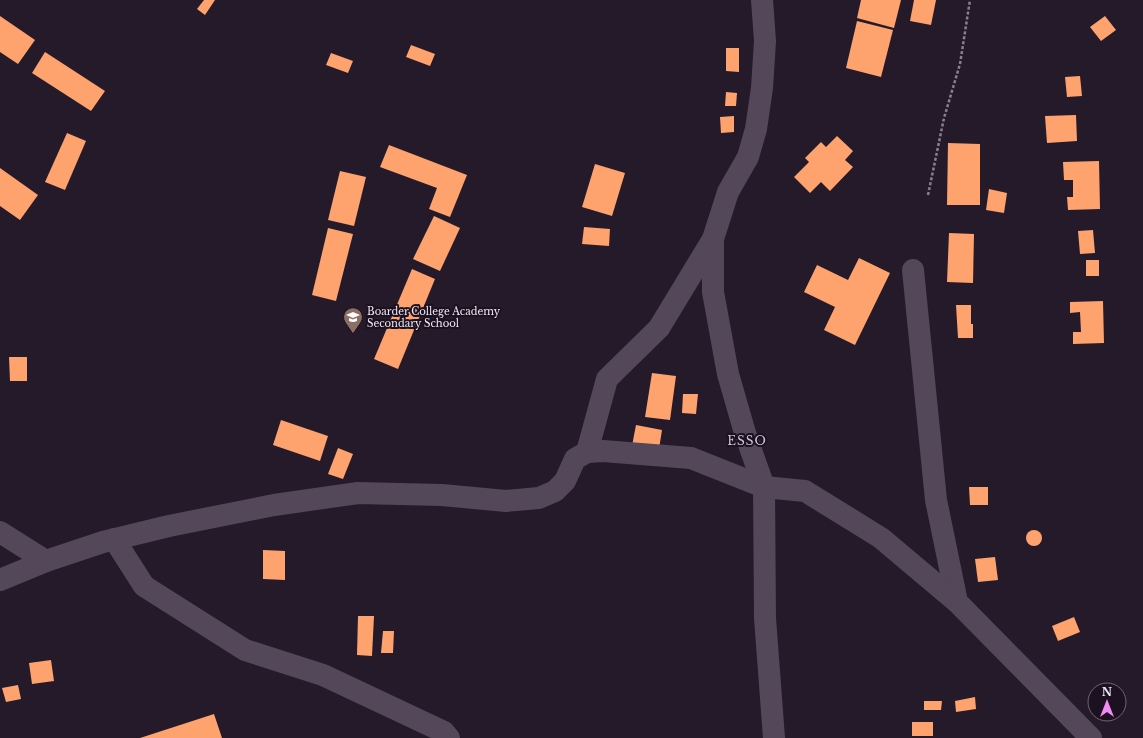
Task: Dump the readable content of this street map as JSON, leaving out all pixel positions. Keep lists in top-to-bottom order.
{
  "districts": ["ESSO"],
  "places": {
    "school or university": ["Boarder College Academy Secondary School"]
  },
  "north": "top"
}
